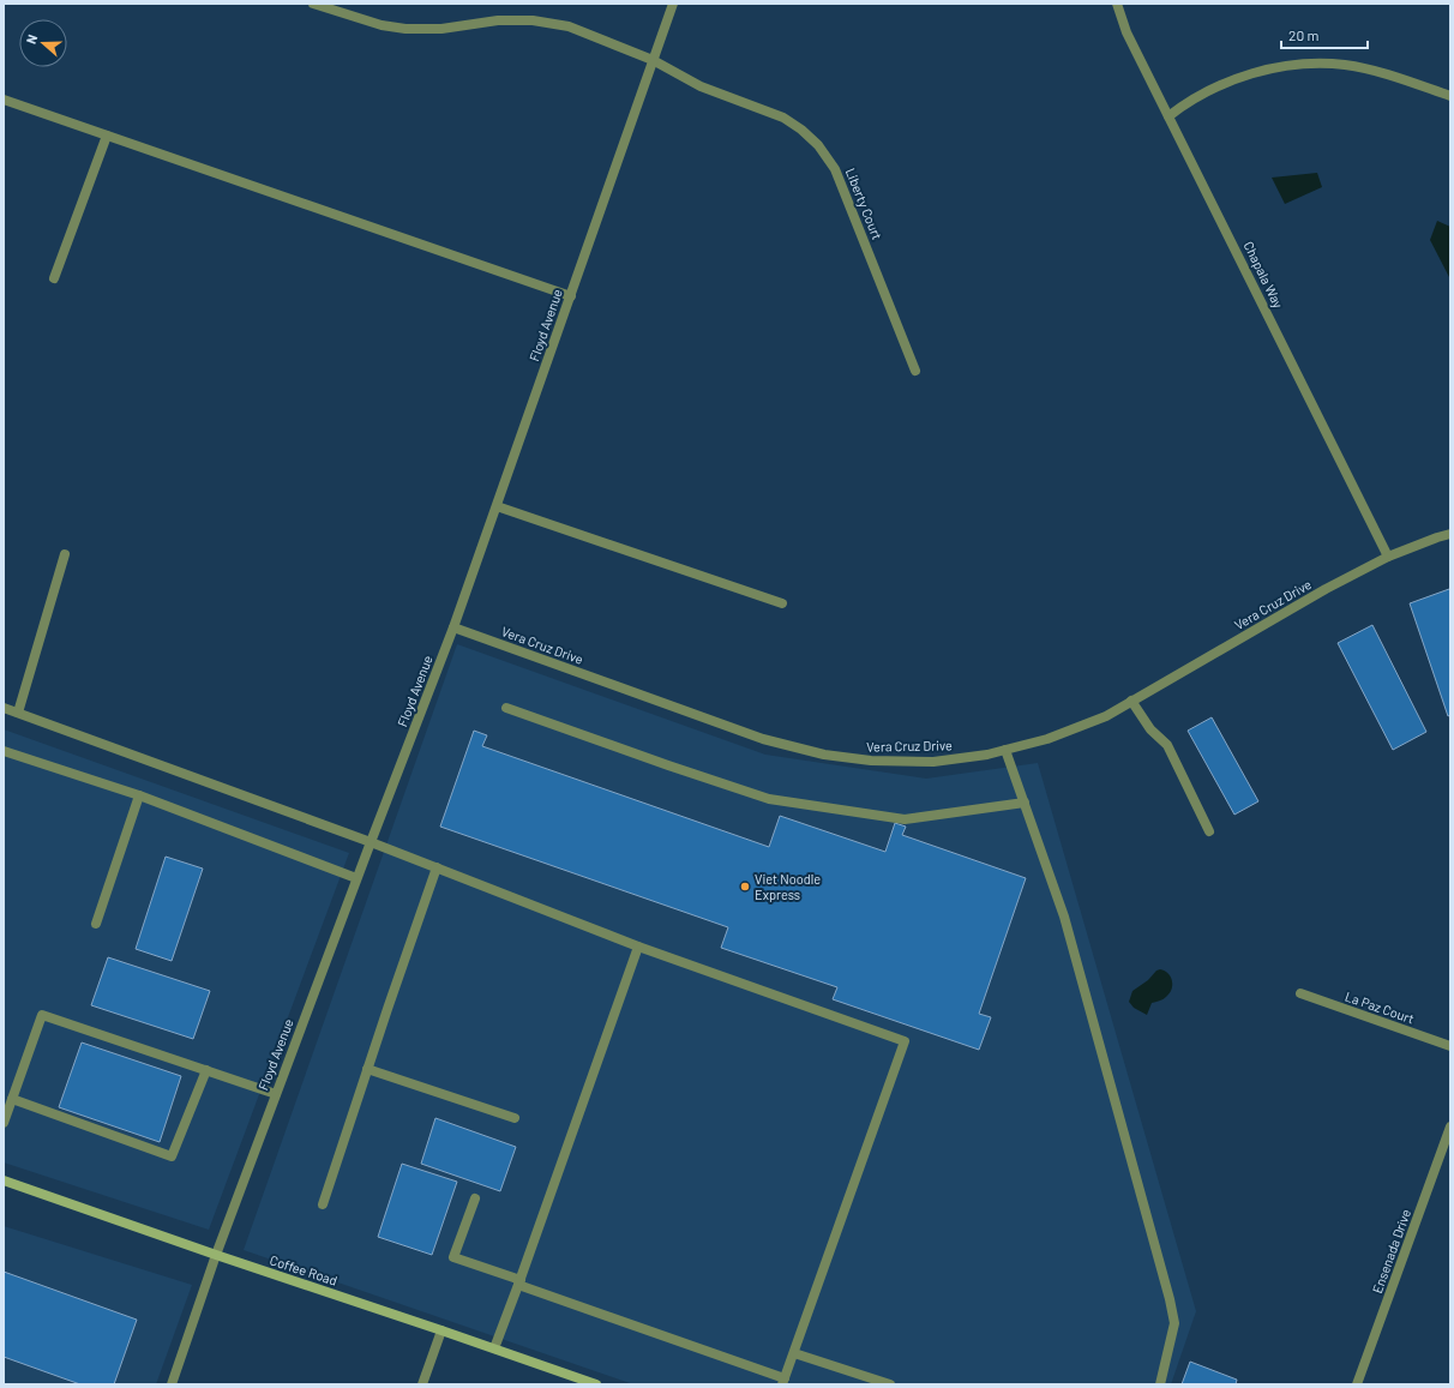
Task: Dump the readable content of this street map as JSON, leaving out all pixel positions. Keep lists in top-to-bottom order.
{
  "streets": {
    "main road": ["Coffee Road"],
    "street": [
      "Liberty Court",
      "Chapala Way",
      "Floyd Avenue",
      "Vera Cruz Drive",
      "La Paz Court",
      "Ensenada Drive"
    ]
  },
  "crossings": [
    ["Liberty Court", "Floyd Avenue"],
    ["Chapala Way", "Vera Cruz Drive"],
    ["Floyd Avenue", "Vera Cruz Drive"],
    ["Floyd Avenue", "Coffee Road"]
  ],
  "places": ["Viet Noodle Express"],
  "scale_bar": "20 m",
  "north": "left"
}
